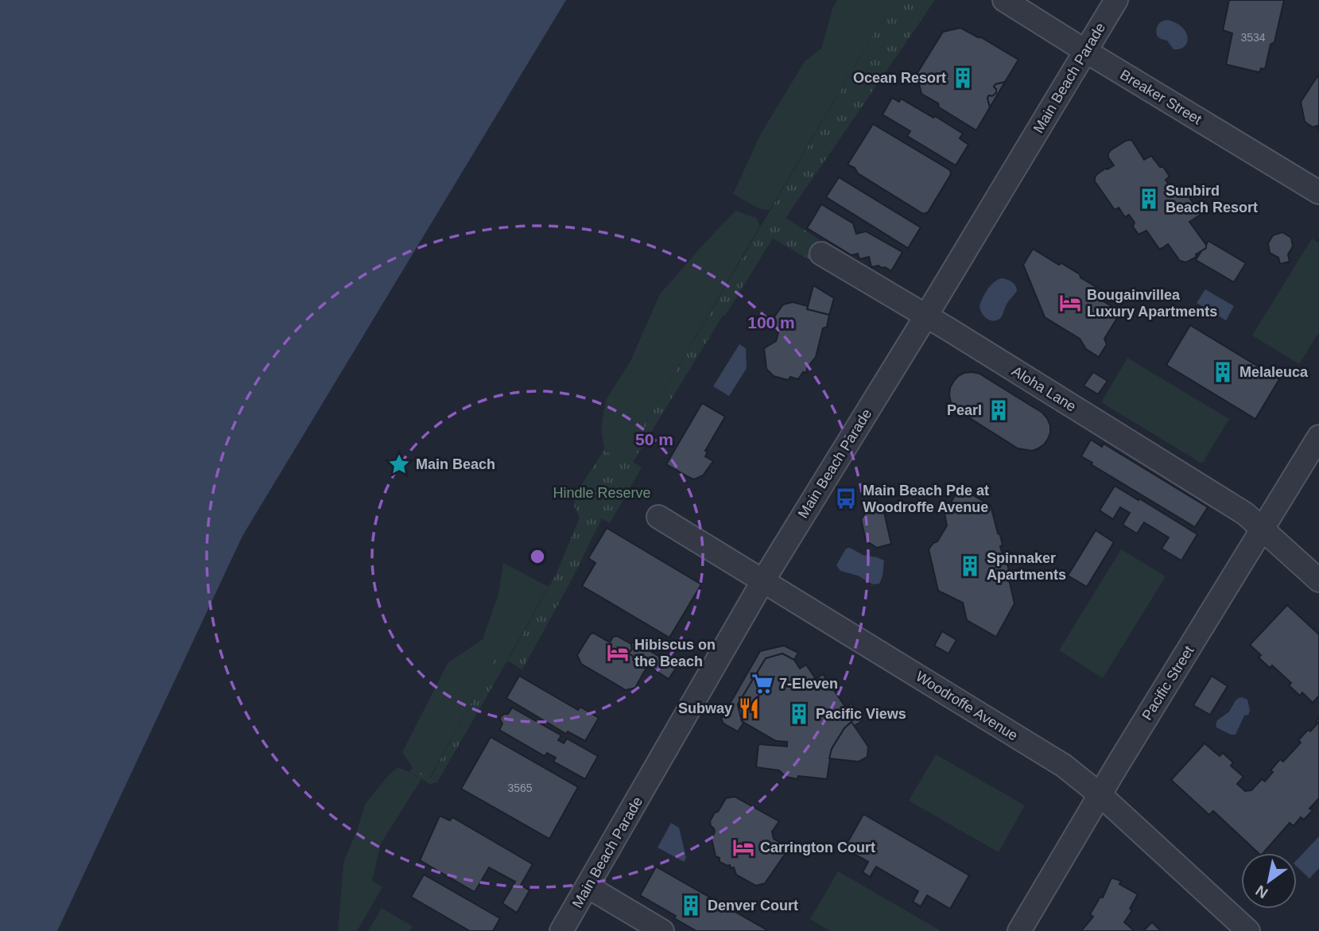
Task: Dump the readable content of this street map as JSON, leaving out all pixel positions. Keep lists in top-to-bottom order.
{
  "streets": {
    "street": [
      "Main Beach Parade",
      "Breaker Street",
      "Aloha Lane",
      "Pacific Street",
      "Woodroffe Avenue"
    ]
  },
  "crossings": [
    ["Main Beach Parade", "Breaker Street"],
    ["Main Beach Parade", "Aloha Lane"],
    ["Main Beach Parade", "Woodroffe Avenue"],
    ["Aloha Lane", "Pacific Street"],
    ["Pacific Street", "Woodroffe Avenue"]
  ],
  "parks": ["Hindle Reserve"],
  "places": {
    "building": [
      "Ocean Resort",
      "Sunbird Beach Resort",
      "Melaleuca",
      "Pearl",
      "Spinnaker Apartments",
      "Pacific Views",
      "Denver Court"
    ],
    "hotel": ["Bougainvillea Luxury Apartments", "Hibiscus on the Beach", "Carrington Court"],
    "place": ["Main Beach"],
    "bus stop": ["Main Beach Pde at Woodroffe Avenue"],
    "supermarket": ["7-Eleven"],
    "restaurant": ["Subway"]
  },
  "house_numbers": ["3534", "3565"],
  "north": "bottom left",
  "rings": ["100 m", "50 m"]
}
